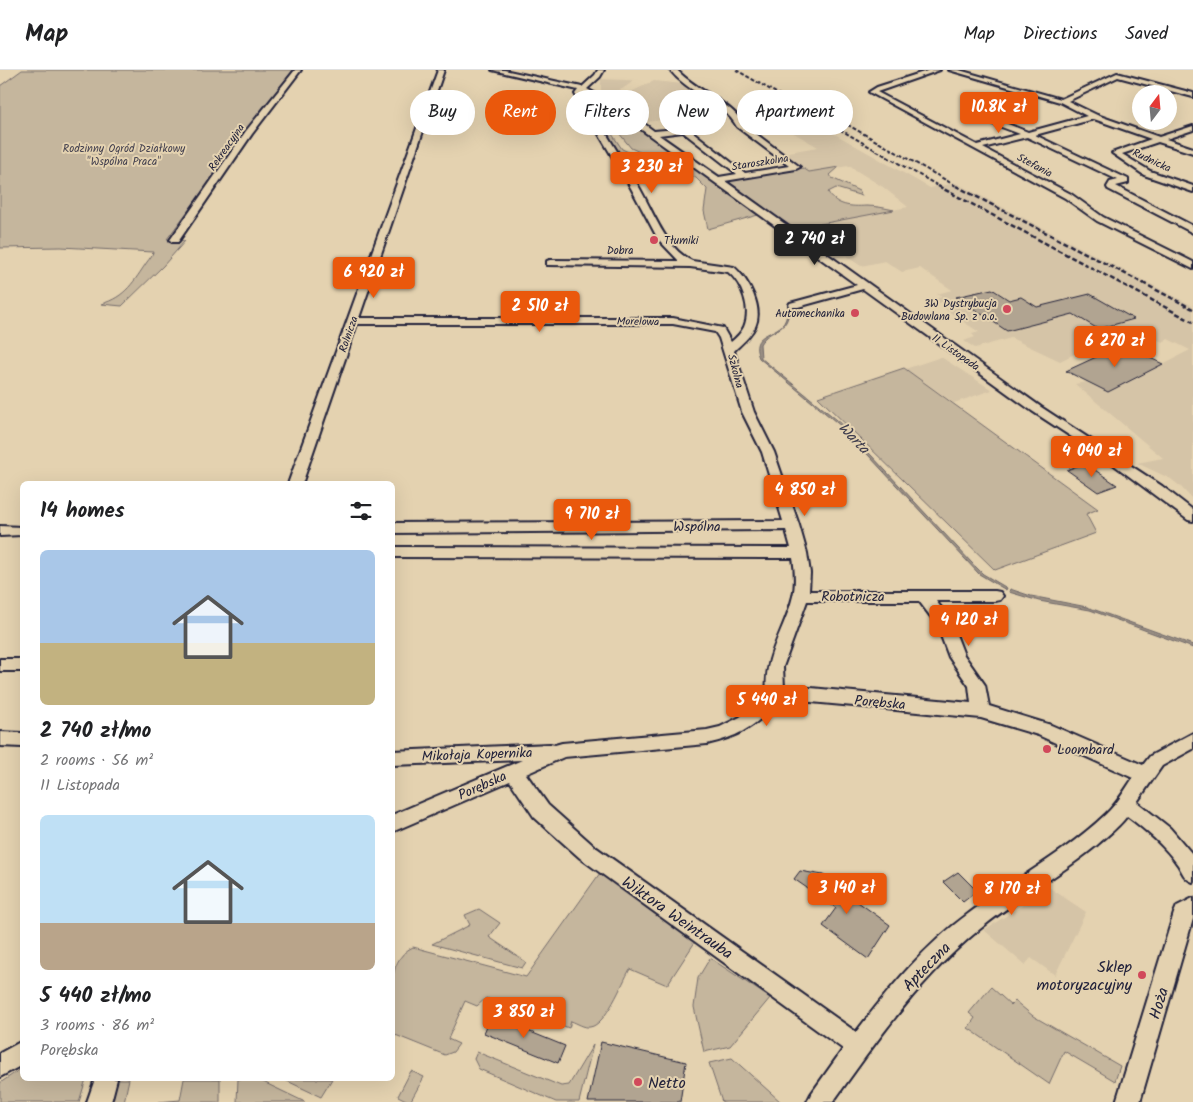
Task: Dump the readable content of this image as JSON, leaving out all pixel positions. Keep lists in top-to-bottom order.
{
  "streets": {
    "street": [
      "Rekreacyjna",
      "Rudnicka",
      "Staroszkolna",
      "Stefania",
      "Dobra",
      "Morelowa",
      "Rolnicza",
      "11 Listopada",
      "Szkolna",
      "Wspólna",
      "Robotnicza",
      "Porębska",
      "Mikołaja Kopernika",
      "Wiktora Weintrauba",
      "Apteczna",
      "Hoża"
    ]
  },
  "crossings": [
    ["Staroszkolna", "11 Listopada"],
    ["Dobra", "Szkolna"],
    ["Morelowa", "Rolnicza"],
    ["Morelowa", "Szkolna"],
    ["Szkolna", "Wspólna"],
    ["Szkolna", "Robotnicza"],
    ["Szkolna", "Porębska"],
    ["Porębska", "Mikołaja Kopernika"],
    ["Porębska", "Wiktora Weintrauba"],
    ["Porębska", "Apteczna"],
    ["Wiktora Weintrauba", "Apteczna"]
  ],
  "water": ["Warta"],
  "parks": ["Rodzinny Ogród Działkowy \"Wspólna Praca\""],
  "places": [
    "Tłumiki",
    "3W Dystrybucja Budowlana Sp. z o.o.",
    "Automechanika",
    "Loombard",
    "Sklep motoryzacyjny",
    "Netto"
  ],
  "north": "top",
  "page": {
    "header": "Map",
    "nav": ["Map", "Directions", "Saved"],
    "chip": [
      "Buy",
      "Rent",
      "Filters",
      "New",
      "Apartment"
    ],
    "price": [
      "10.8K zł",
      "3 230 zł",
      "2 740 zł",
      "6 920 zł",
      "2 510 zł",
      "6 270 zł",
      "4 040 zł",
      "4 850 zł",
      "9 710 zł",
      "4 120 zł",
      "5 440 zł",
      "3 140 zł",
      "8 170 zł",
      "3 850 zł"
    ],
    "heading": "14 homes",
    "list": [
      {
        "name": "2 740 zł/mo",
        "note": "2 rooms · 56 m² · 11 Listopada"
      },
      {
        "name": "5 440 zł/mo",
        "note": "3 rooms · 86 m² · Porębska"
      }
    ]
  }
}
